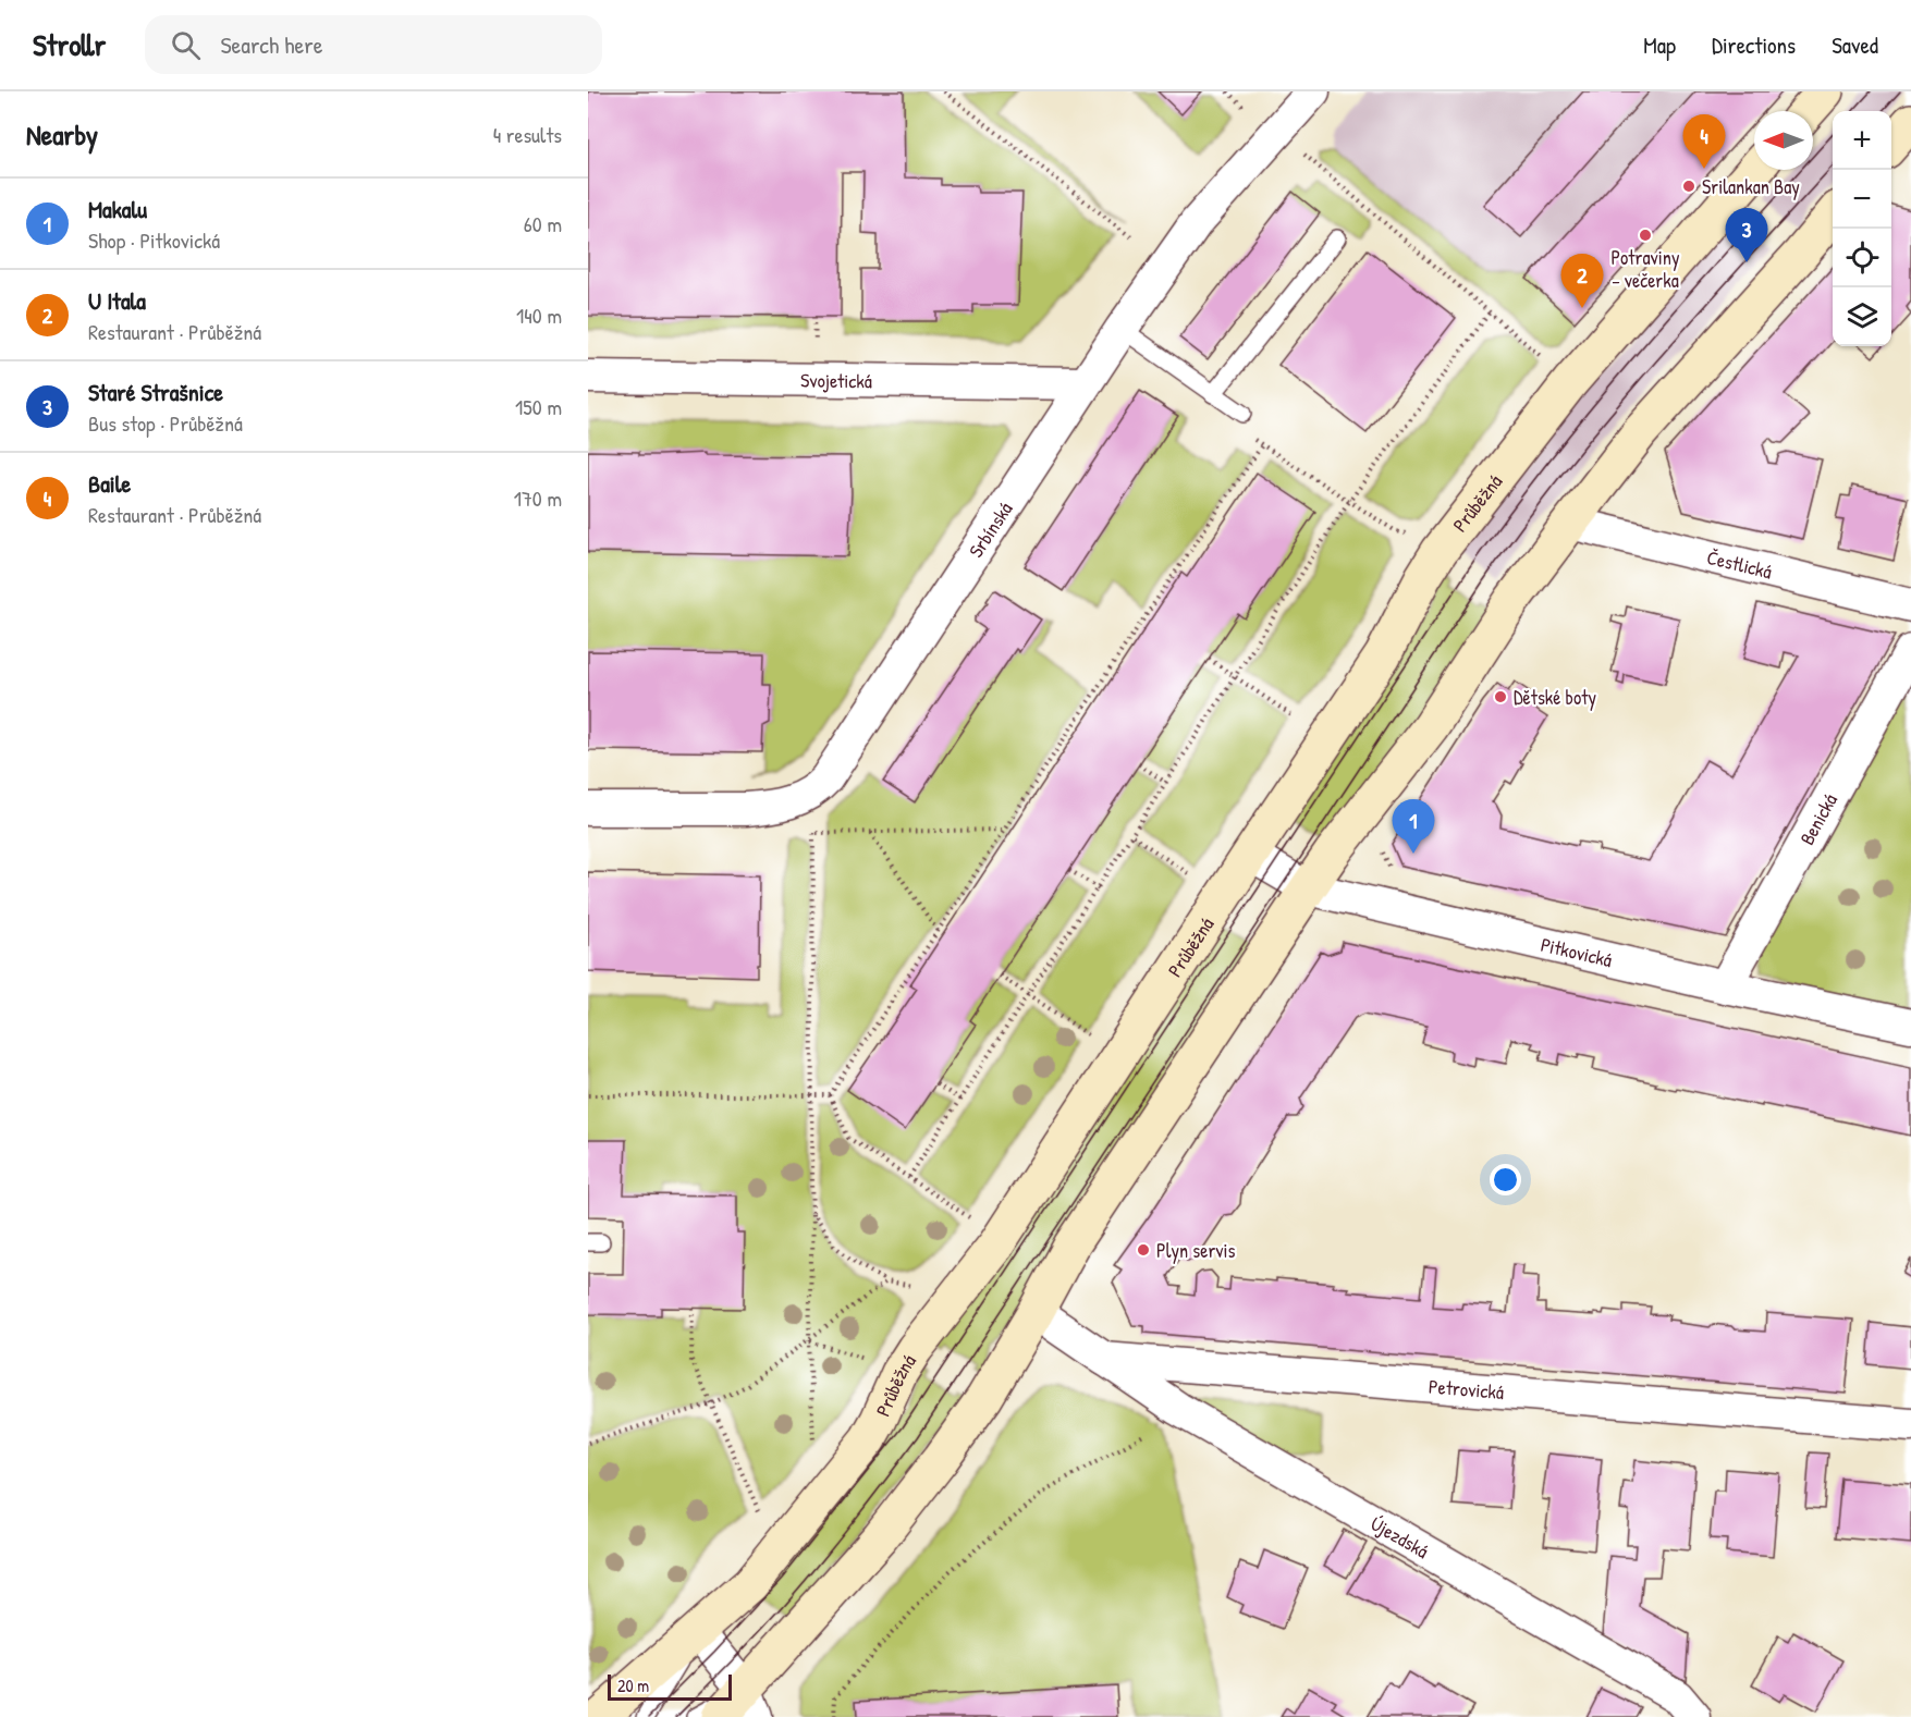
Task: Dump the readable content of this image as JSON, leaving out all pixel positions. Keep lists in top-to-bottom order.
{
  "streets": {
    "main road": ["Průběžná"],
    "street": [
      "Svojetická",
      "Srbínská",
      "Čestlická",
      "Benická",
      "Pitkovická",
      "Petrovická",
      "Újezdská"
    ]
  },
  "crossings": [
    ["Svojetická", "Srbínská"],
    ["Průběžná", "Pitkovická"],
    ["Benická", "Pitkovická"],
    ["Petrovická", "Újezdská"]
  ],
  "places": [
    "Srilankan Bay",
    "Potraviny – večerka",
    "Dětské boty",
    "Plyn servis"
  ],
  "scale_bar": "20 m",
  "north": "left",
  "page": {
    "header": "Strollr",
    "search": "Search here",
    "nav": ["Map", "Directions", "Saved"],
    "heading": ["Nearby", "4 results"],
    "map_buttons": ["+", "−"],
    "pins": [
      "4",
      "3",
      "2",
      "1"
    ],
    "list": [
      {
        "mark": "1",
        "name": "Makalu",
        "note": "Shop · Pitkovická",
        "value": "60 m"
      },
      {
        "mark": "2",
        "name": "U Itala",
        "note": "Restaurant · Průběžná",
        "value": "140 m"
      },
      {
        "mark": "3",
        "name": "Staré Strašnice",
        "note": "Bus stop · Průběžná",
        "value": "150 m"
      },
      {
        "mark": "4",
        "name": "Baile",
        "note": "Restaurant · Průběžná",
        "value": "170 m"
      }
    ],
    "scale": "20 m"
  }
}
